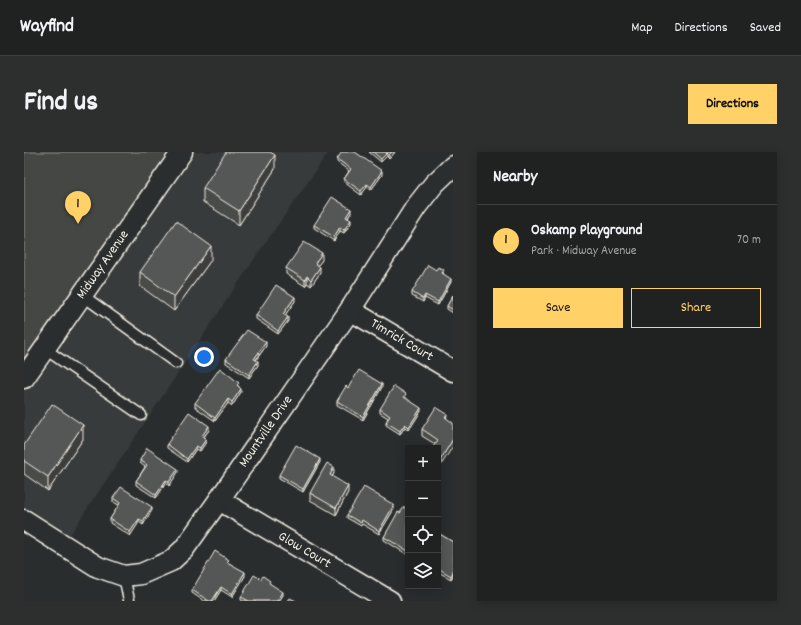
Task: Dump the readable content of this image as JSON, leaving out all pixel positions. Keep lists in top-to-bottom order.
{
  "streets": {
    "street": [
      "Midway Avenue",
      "Timrick Court",
      "Mountville Drive",
      "Glow Court"
    ]
  },
  "crossings": [
    ["Timrick Court", "Mountville Drive"],
    ["Mountville Drive", "Glow Court"]
  ],
  "page": {
    "header": "Wayfind",
    "nav": ["Map", "Directions", "Saved"],
    "title": "Find us",
    "buttons": [
      "Directions",
      ["Save", "Share"]
    ],
    "heading": "Nearby",
    "pins": "1",
    "list": [
      {
        "mark": "1",
        "name": "Oskamp Playground",
        "note": "Park · Midway Avenue",
        "value": "70 m"
      }
    ],
    "map_buttons": ["+", "−"]
  }
}
